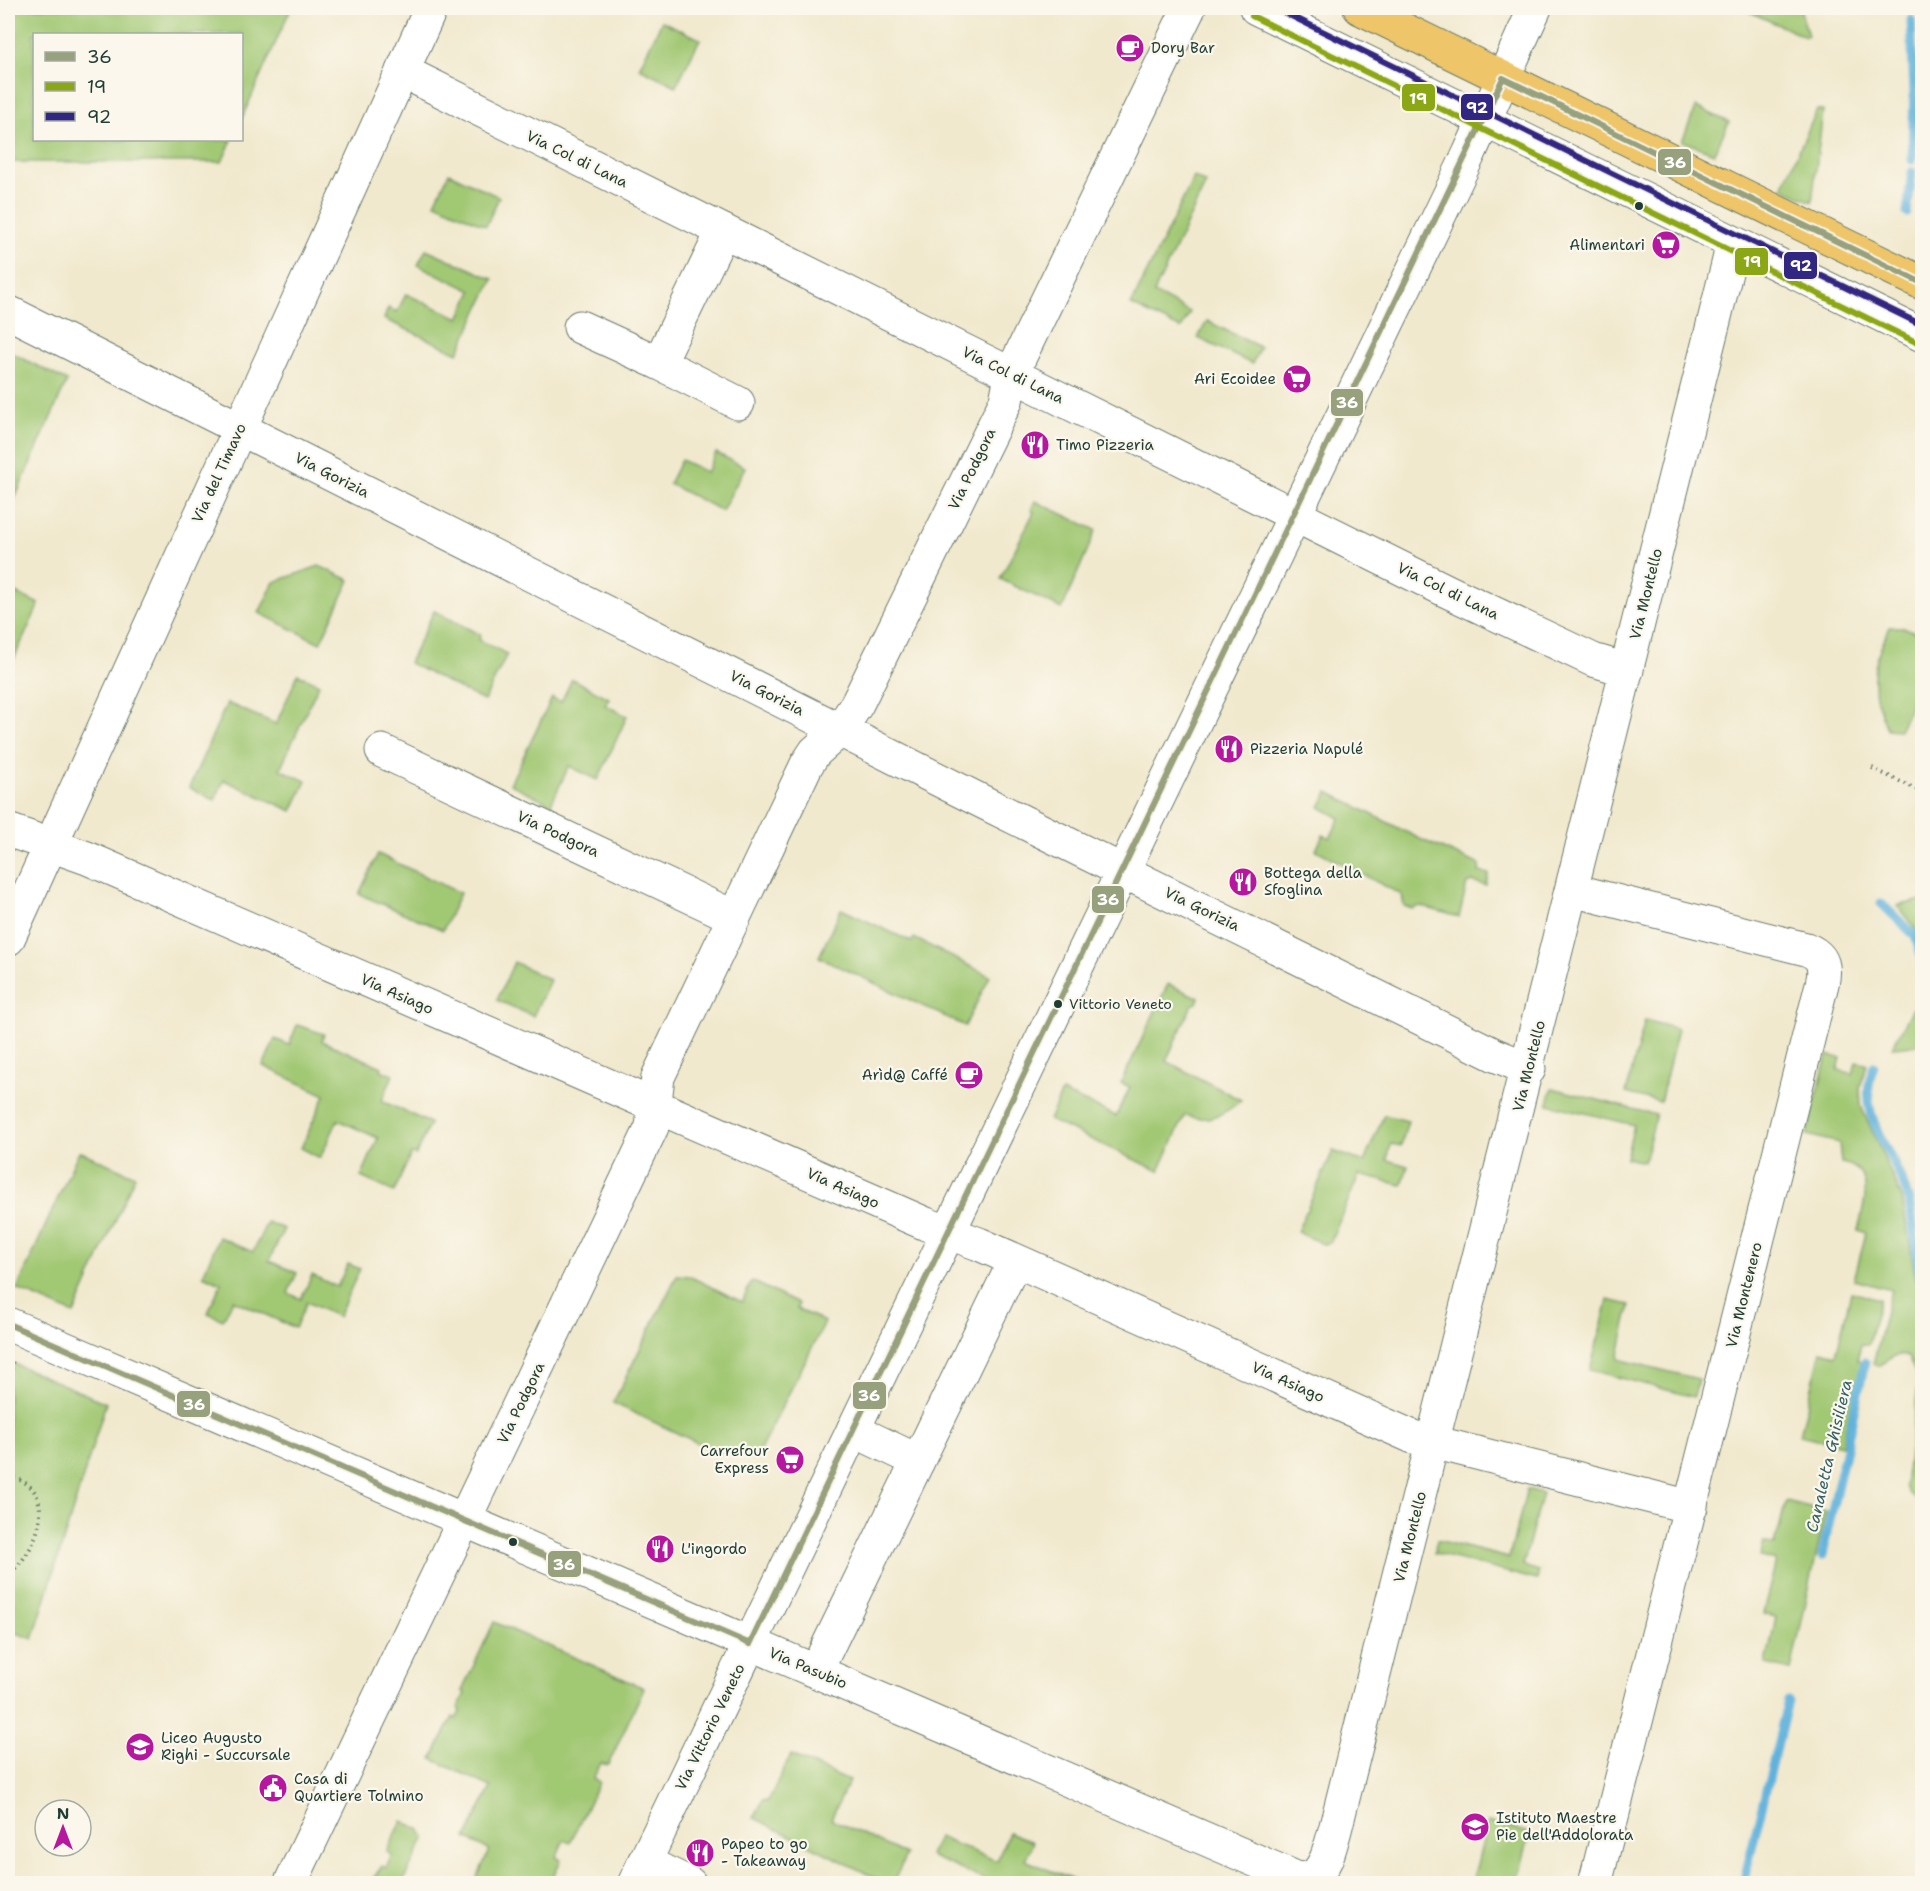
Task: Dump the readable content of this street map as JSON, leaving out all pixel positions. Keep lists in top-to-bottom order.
{
  "streets": {
    "street": [
      "Via Col di Lana",
      "Via Podgora",
      "Via del Timavo",
      "Via Gorizia",
      "Via Montello",
      "Via Asiago",
      "Via Montenero",
      "Via Pasubio",
      "Via Vittorio Veneto"
    ]
  },
  "crossings": [
    ["Via Col di Lana", "Via Podgora"],
    ["Via Col di Lana", "Via del Timavo"],
    ["Via Col di Lana", "Via Montello"],
    ["Via Col di Lana", "Via Vittorio Veneto"],
    ["Via Podgora", "Via Gorizia"],
    ["Via Podgora", "Via Asiago"],
    ["Via Podgora", "Via Pasubio"],
    ["Via del Timavo", "Via Gorizia"],
    ["Via del Timavo", "Via Asiago"],
    ["Via Gorizia", "Via Montello"],
    ["Via Gorizia", "Via Vittorio Veneto"],
    ["Via Montello", "Via Asiago"],
    ["Via Montello", "Via Montenero"],
    ["Via Montello", "Via Pasubio"],
    ["Via Asiago", "Via Montenero"],
    ["Via Asiago", "Via Vittorio Veneto"],
    ["Via Pasubio", "Via Vittorio Veneto"]
  ],
  "water": ["Canaletta Ghisiliera"],
  "places": {
    "cafe": ["Dory Bar", "Arìd@ Caffé"],
    "supermarket": ["Alimentari", "Ari Ecoidee", "Carrefour Express"],
    "restaurant": [
      "Timo Pizzeria",
      "Pizzeria Napulé",
      "Bottega della Sfoglina",
      "L'ingordo",
      "Papeo to go - Takeaway"
    ],
    "other": ["Vittorio Veneto"],
    "school or university": ["Liceo Augusto Righi - Succursale", "Istituto Maestre Pie dell'Addolorata"],
    "public building": ["Casa di Quartiere Tolmino"]
  },
  "lines": ["transit line 92", "transit line 19", "transit line 36"],
  "legend": ["36", "19", "92"],
  "north": "top"
}
